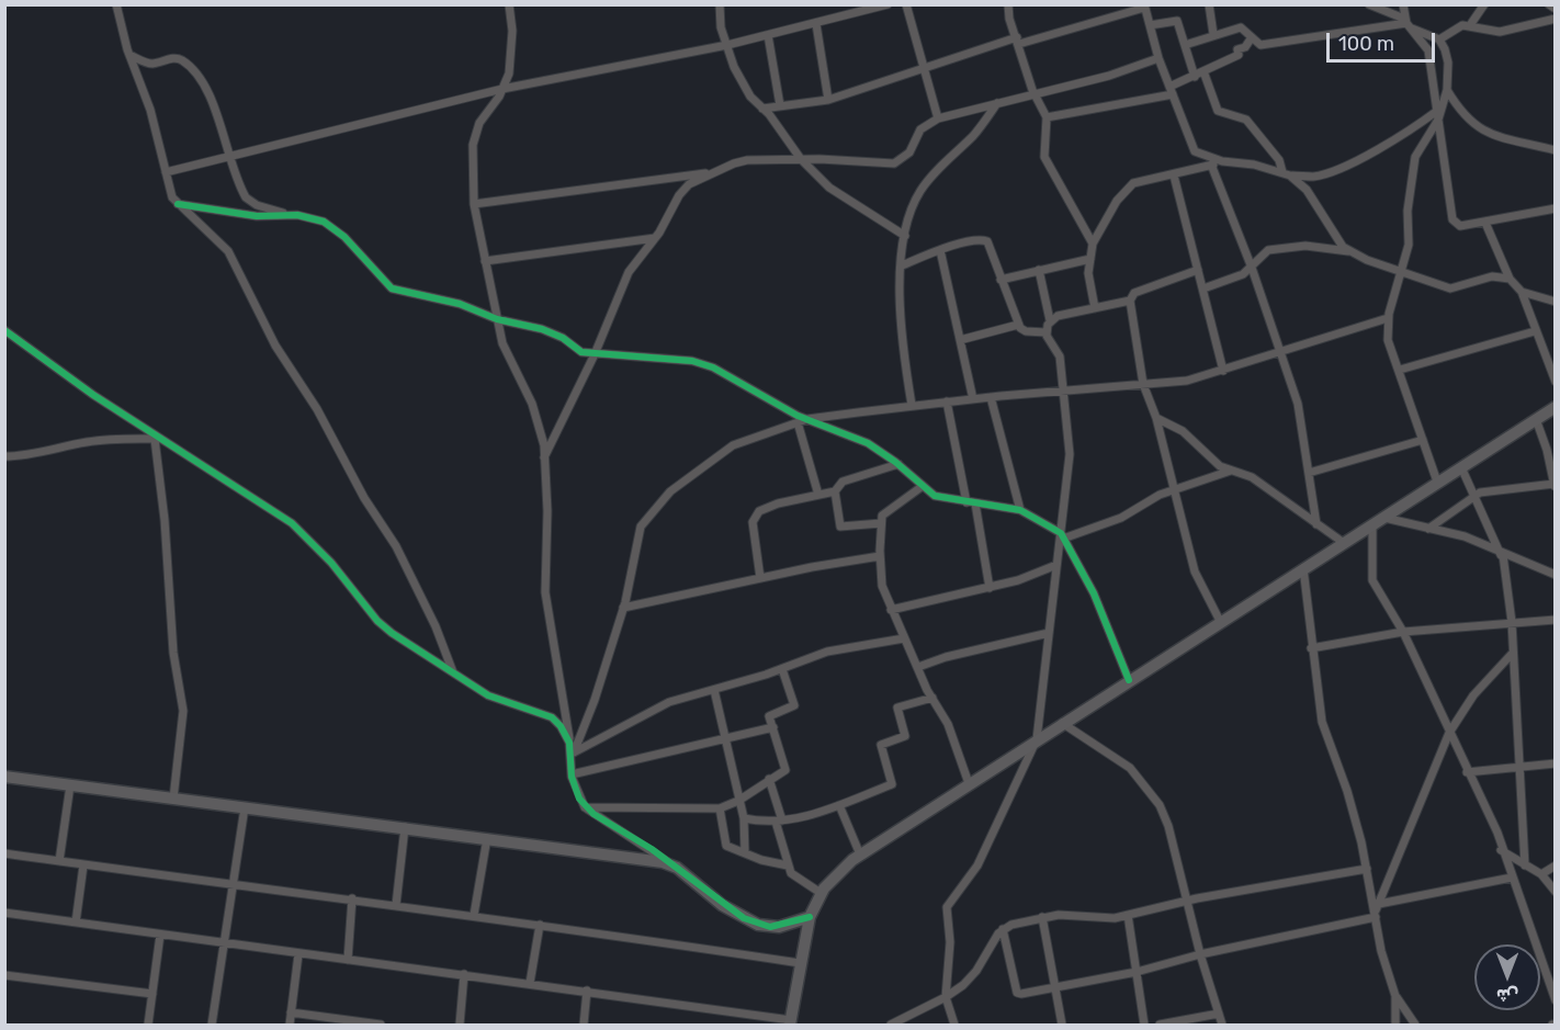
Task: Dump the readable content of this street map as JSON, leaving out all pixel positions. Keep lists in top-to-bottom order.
{
  "scale_bar": "100 m",
  "north": "bottom"
}
